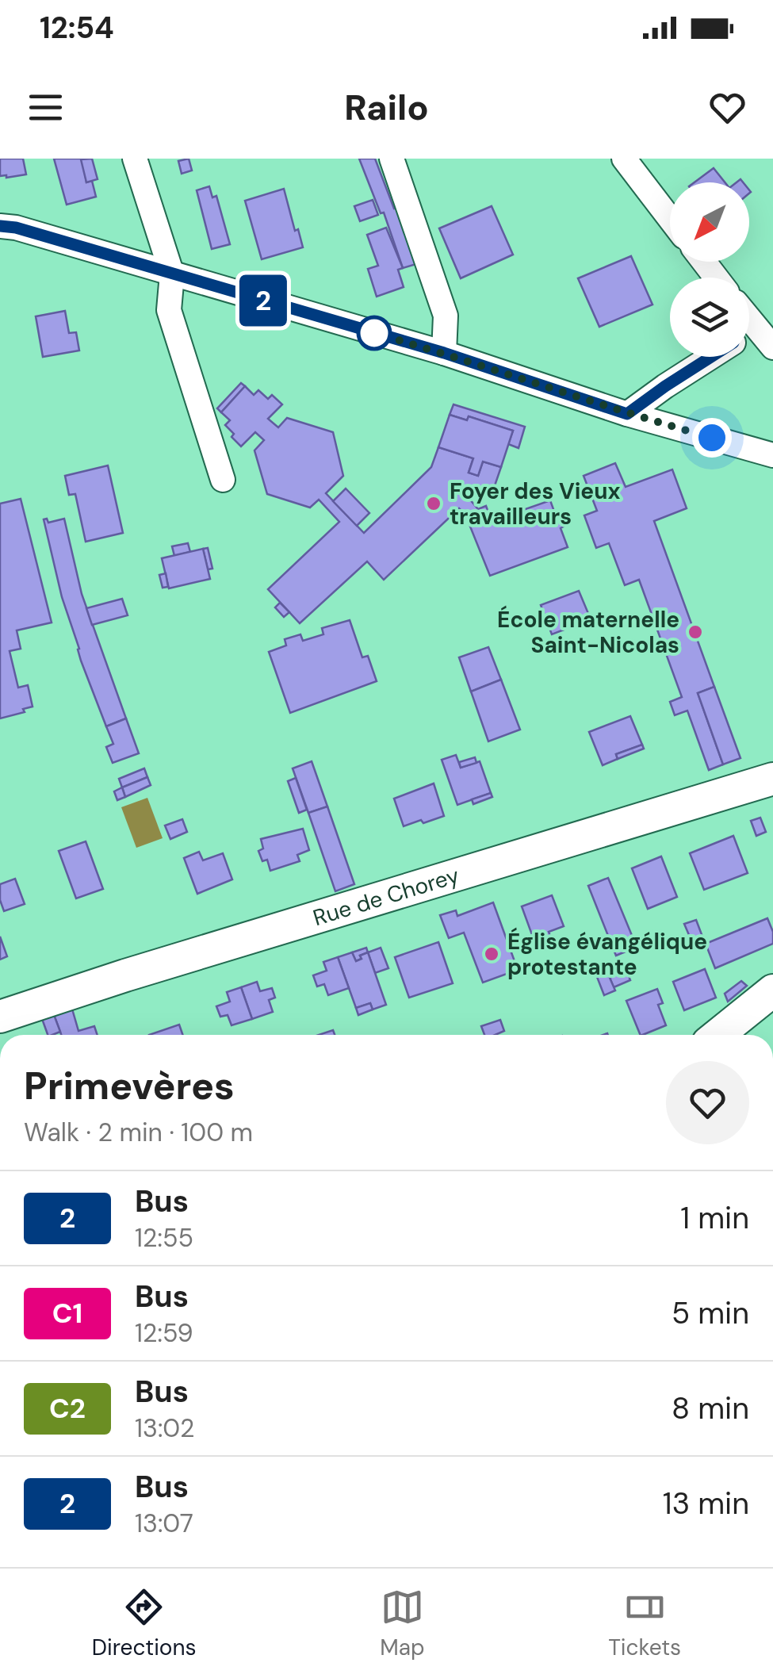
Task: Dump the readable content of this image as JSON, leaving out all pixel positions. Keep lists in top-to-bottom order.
{
  "streets": {
    "street": ["Rue de Chorey"]
  },
  "places": ["Foyer des Vieux travailleurs", "École maternelle Saint-Nicolas", "Église évangélique protestante"],
  "lines": ["bus line 2"],
  "north": "bottom left",
  "page": {
    "status": "12:54",
    "header": "Railo",
    "on_map": "2",
    "heading": ["Primevères", "Walk · 2 min · 100 m"],
    "list": [
      {
        "mark": "2",
        "name": "Bus",
        "note": "12:55",
        "value": "1 min"
      },
      {
        "mark": "C1",
        "name": "Bus",
        "note": "12:59",
        "value": "5 min"
      },
      {
        "mark": "C2",
        "name": "Bus",
        "note": "13:02",
        "value": "8 min"
      },
      {
        "mark": "2",
        "name": "Bus",
        "note": "13:07",
        "value": "13 min"
      }
    ],
    "tabs": ["Directions", "Map", "Tickets"]
  }
}
